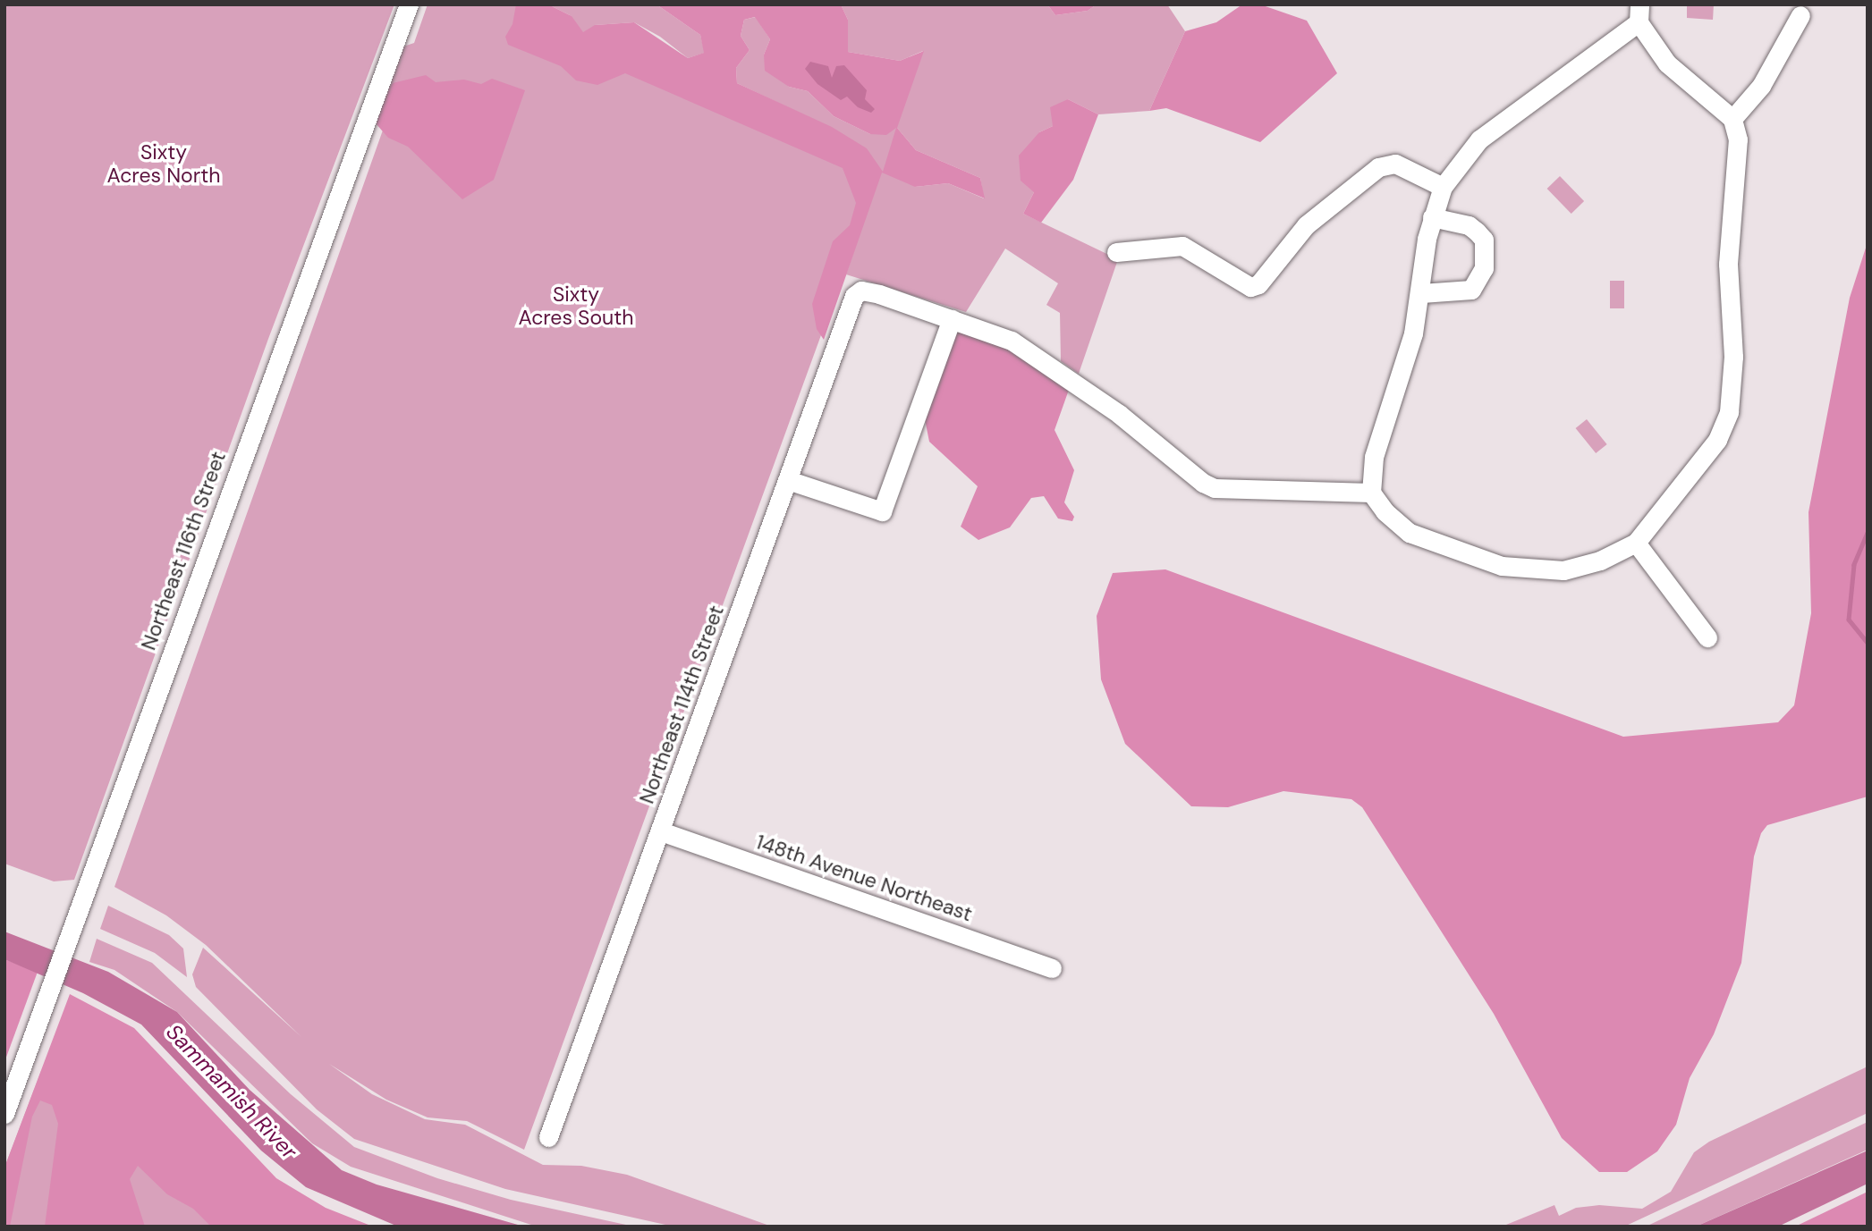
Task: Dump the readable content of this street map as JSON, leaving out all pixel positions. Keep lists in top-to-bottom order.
{
  "streets": {
    "street": ["Northeast 116th Street", "Northeast 114th Street", "148th Avenue Northeast"]
  },
  "crossings": [
    ["Northeast 114th Street", "148th Avenue Northeast"]
  ],
  "water": ["Sammamish River"],
  "parks": ["Sixty Acres North", "Sixty Acres South"]
}
